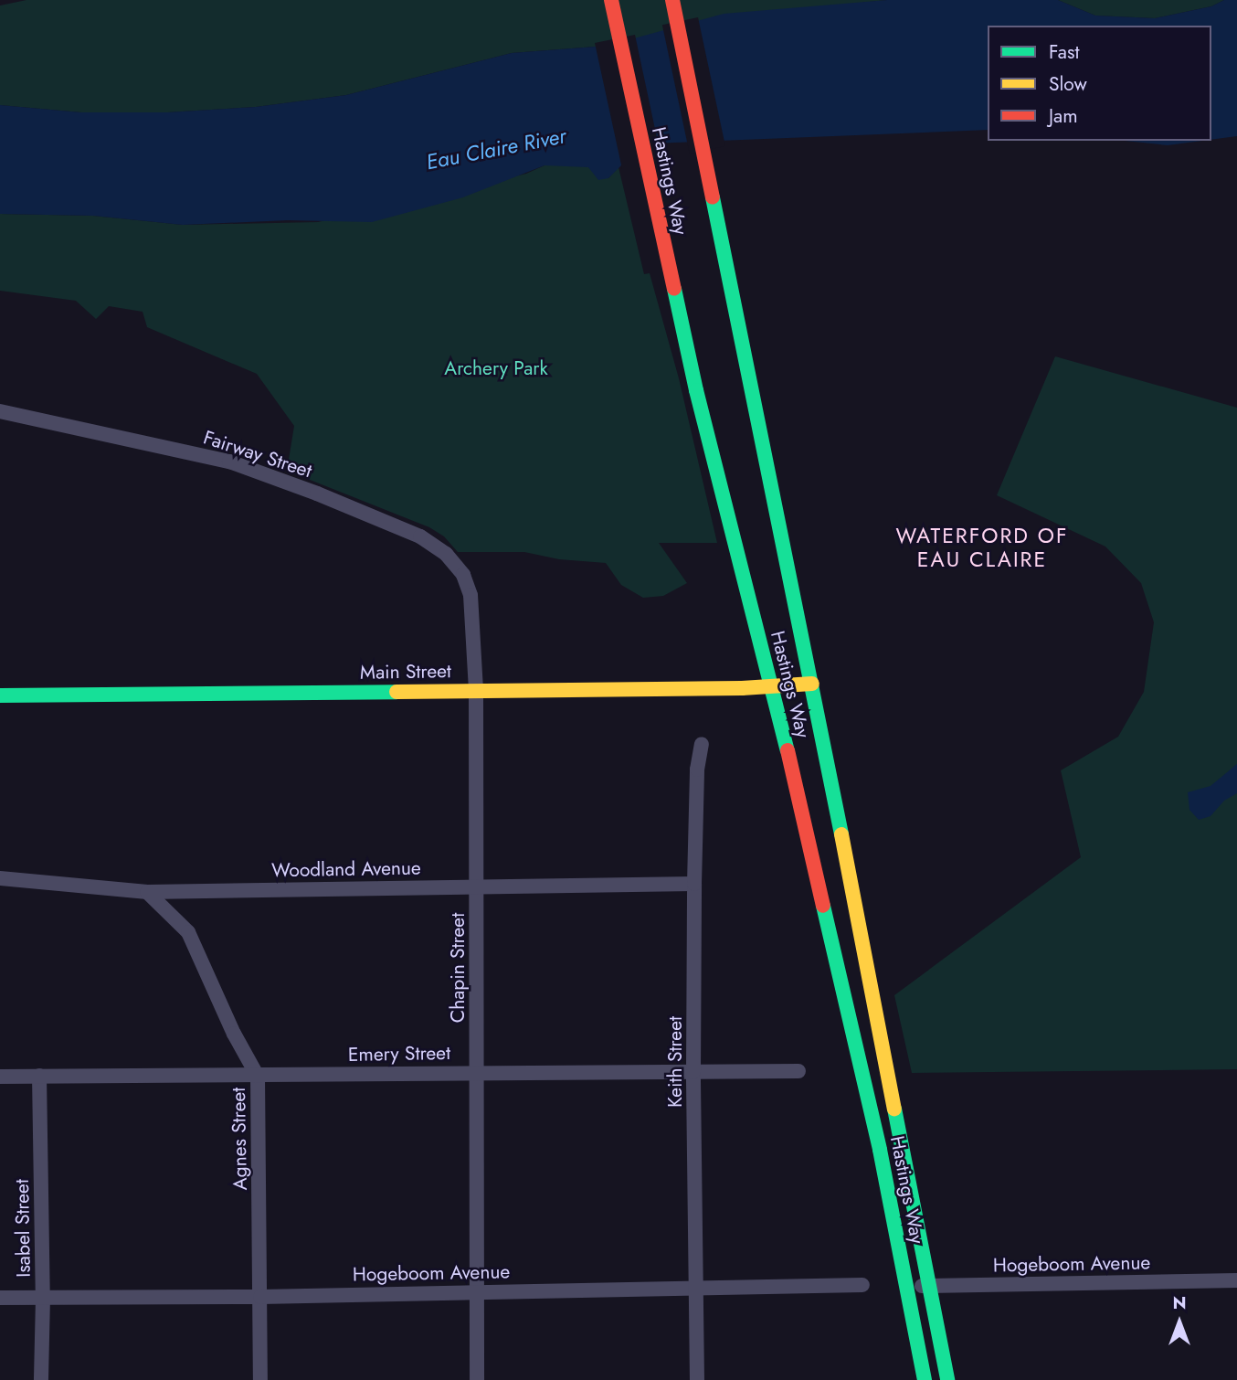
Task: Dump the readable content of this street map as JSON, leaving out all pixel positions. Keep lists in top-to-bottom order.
{
  "streets": {
    "main road": ["Hastings Way", "Main Street"],
    "street": [
      "Fairway Street",
      "Woodland Avenue",
      "Chapin Street",
      "Emery Street",
      "Keith Street",
      "Agnes Street",
      "Isabel Street",
      "Hogeboom Avenue"
    ]
  },
  "crossings": [
    ["Hastings Way", "Main Street"],
    ["Hastings Way", "Hogeboom Avenue"],
    ["Fairway Street", "Chapin Street"],
    ["Main Street", "Chapin Street"],
    ["Woodland Avenue", "Chapin Street"],
    ["Woodland Avenue", "Keith Street"],
    ["Woodland Avenue", "Agnes Street"],
    ["Chapin Street", "Emery Street"],
    ["Chapin Street", "Hogeboom Avenue"],
    ["Emery Street", "Keith Street"],
    ["Emery Street", "Agnes Street"],
    ["Emery Street", "Isabel Street"],
    ["Keith Street", "Hogeboom Avenue"],
    ["Agnes Street", "Hogeboom Avenue"],
    ["Isabel Street", "Hogeboom Avenue"]
  ],
  "districts": ["WATERFORD OF EAU CLAIRE"],
  "water": ["Eau Claire River"],
  "parks": ["Archery Park"],
  "legend": ["Fast", "Slow", "Jam"],
  "north": "top"
}
